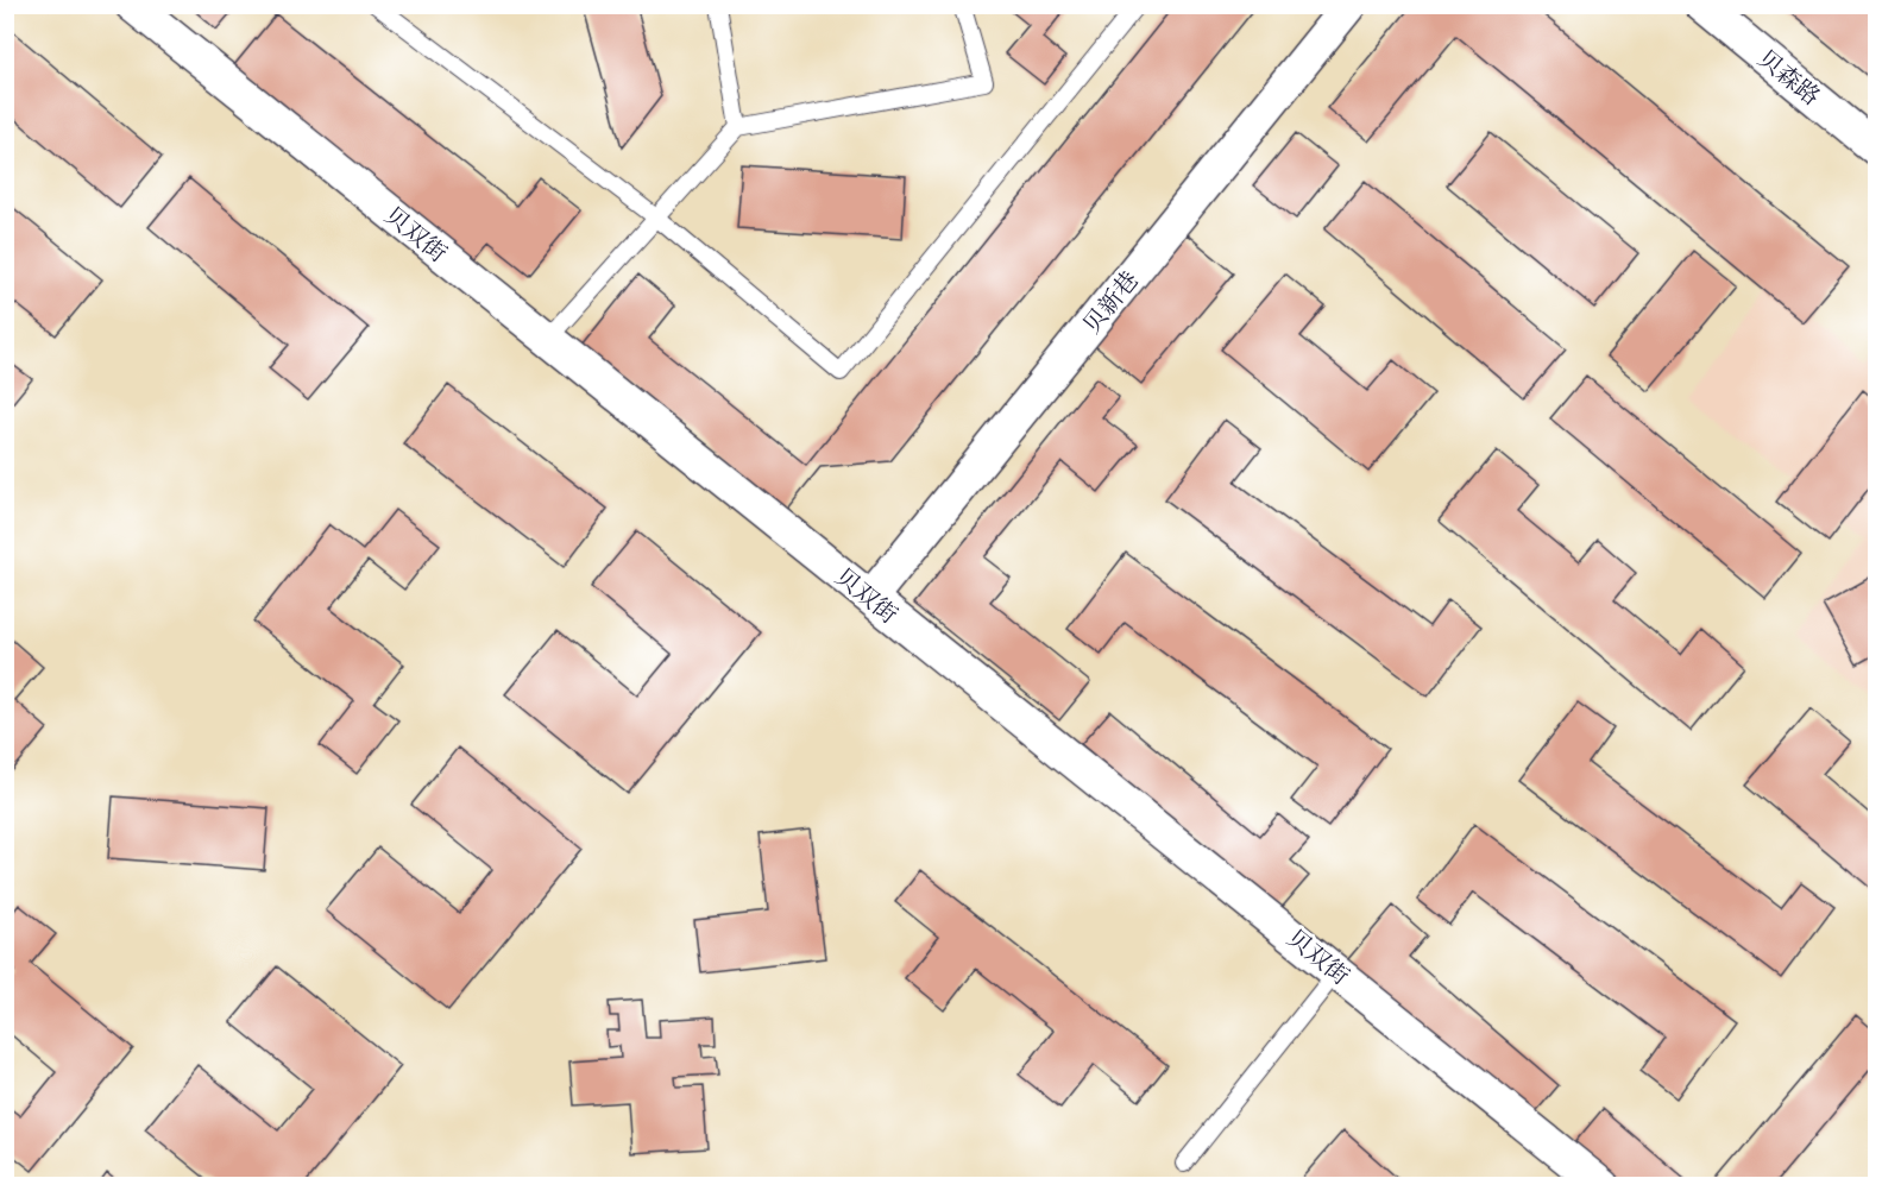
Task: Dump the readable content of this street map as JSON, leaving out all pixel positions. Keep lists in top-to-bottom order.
{
  "streets": {
    "street": ["贝森路", "贝双街", "贝新巷"]
  },
  "crossings": [
    ["贝双街", "贝新巷"]
  ]
}
